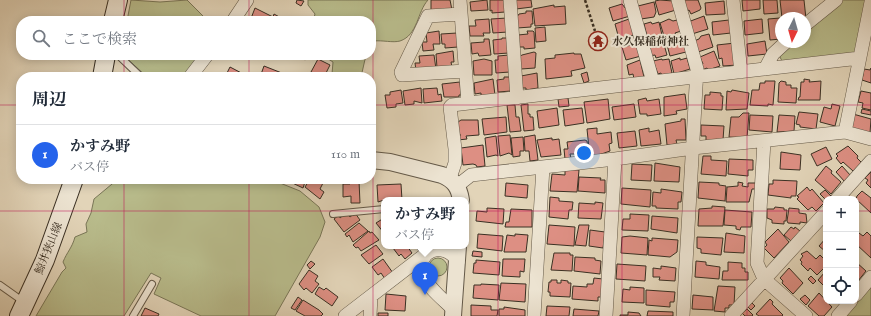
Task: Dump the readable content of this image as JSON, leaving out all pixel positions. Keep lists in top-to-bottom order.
{
  "streets": {
    "main road": ["鯨井狭山線"]
  },
  "places": {
    "temple": ["水久保稲荷神社"]
  },
  "north": "bottom",
  "page": {
    "search": "ここで検索",
    "heading": "周辺",
    "list": [
      {
        "mark": "1",
        "name": "かすみ野",
        "note": "バス停",
        "value": "110 m"
      }
    ],
    "map_buttons": ["+", "−"],
    "popup": ["かすみ野", "バス停"],
    "pins": "1"
  }
}
